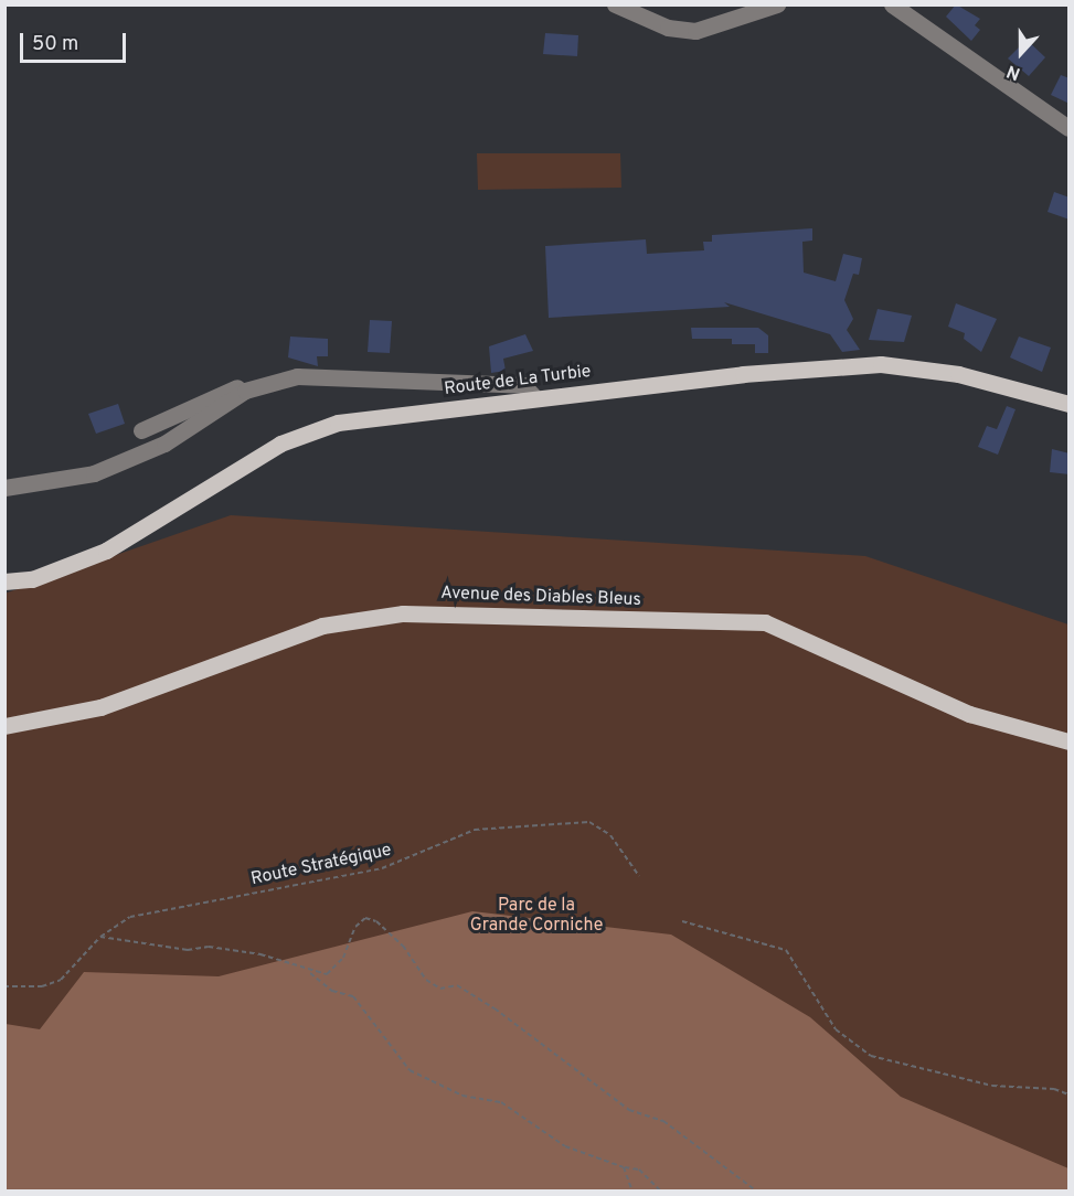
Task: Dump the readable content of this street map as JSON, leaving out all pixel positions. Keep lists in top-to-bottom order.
{
  "streets": {
    "main road": ["Route de La Turbie", "Avenue des Diables Bleus"],
    "path": ["Route Stratégique"]
  },
  "parks": ["Parc de la Grande Corniche"],
  "scale_bar": "50 m",
  "north": "bottom"
}
